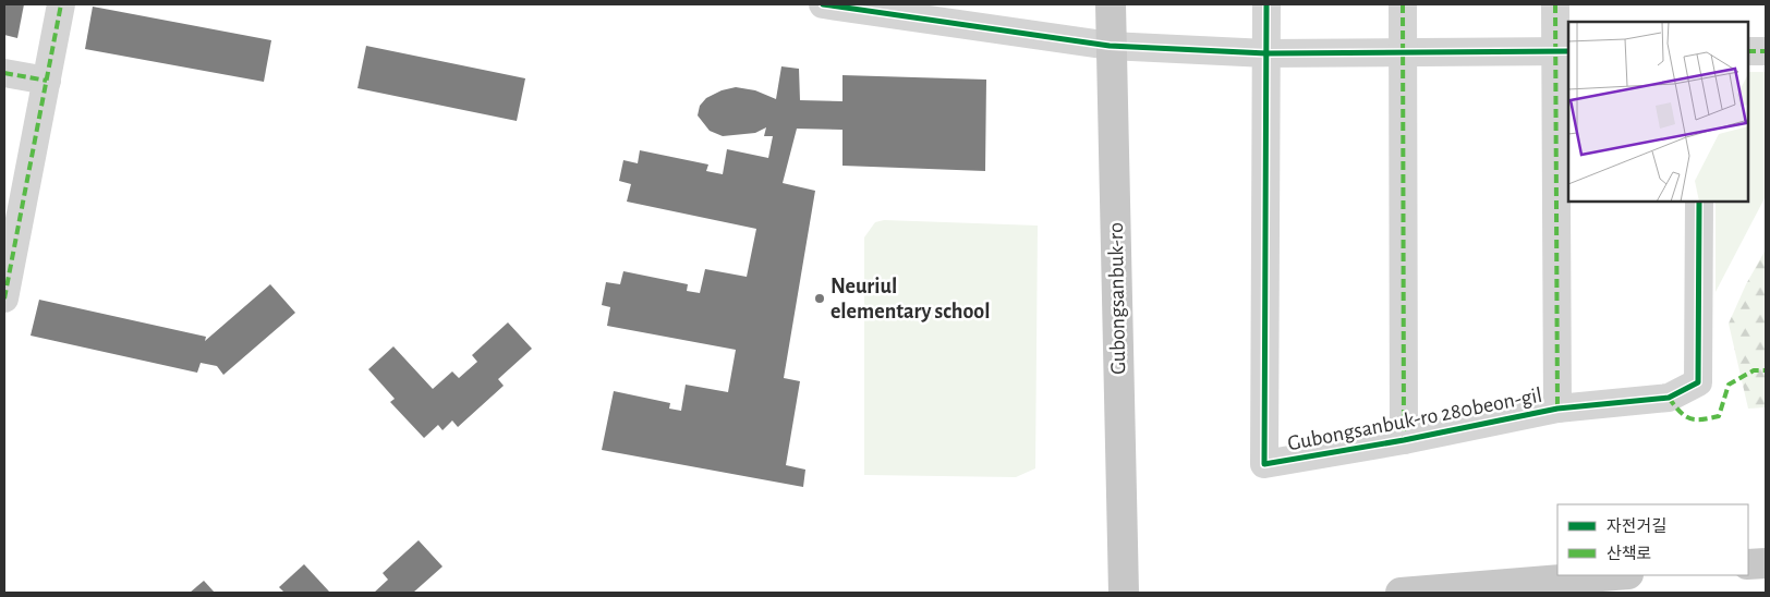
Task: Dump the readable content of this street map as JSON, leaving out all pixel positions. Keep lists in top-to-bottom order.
{
  "streets": {
    "main road": ["Gubongsanbuk-ro"],
    "street": ["Gubongsanbuk-ro 280beon-gil"]
  },
  "places": ["Neuriul elementary school"],
  "legend": ["자전거길", "산책로"]
}
